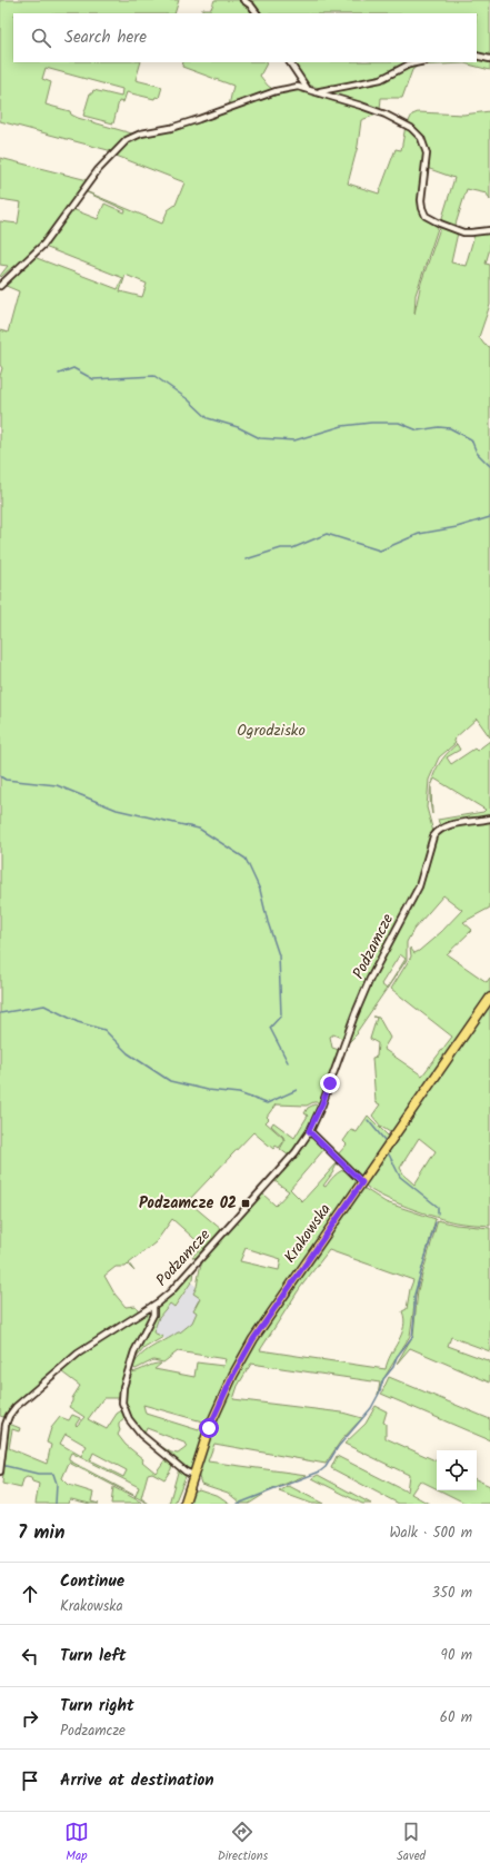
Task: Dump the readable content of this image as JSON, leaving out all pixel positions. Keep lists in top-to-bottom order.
{
  "streets": {
    "main road": ["Krakowska"],
    "street": ["Podzamcze"]
  },
  "parks": ["Ogrodzisko"],
  "places": {
    "transit": ["Podzamcze 02"]
  },
  "page": {
    "search": "Search here",
    "heading": ["7 min", "Walk · 500 m"],
    "list": [
      ["Continue", "Krakowska", "350 m"],
      ["Turn left", "90 m"],
      ["Turn right", "Podzamcze", "60 m"],
      "Arrive at destination"
    ],
    "nav": ["Map", "Directions", "Saved"]
  }
}
